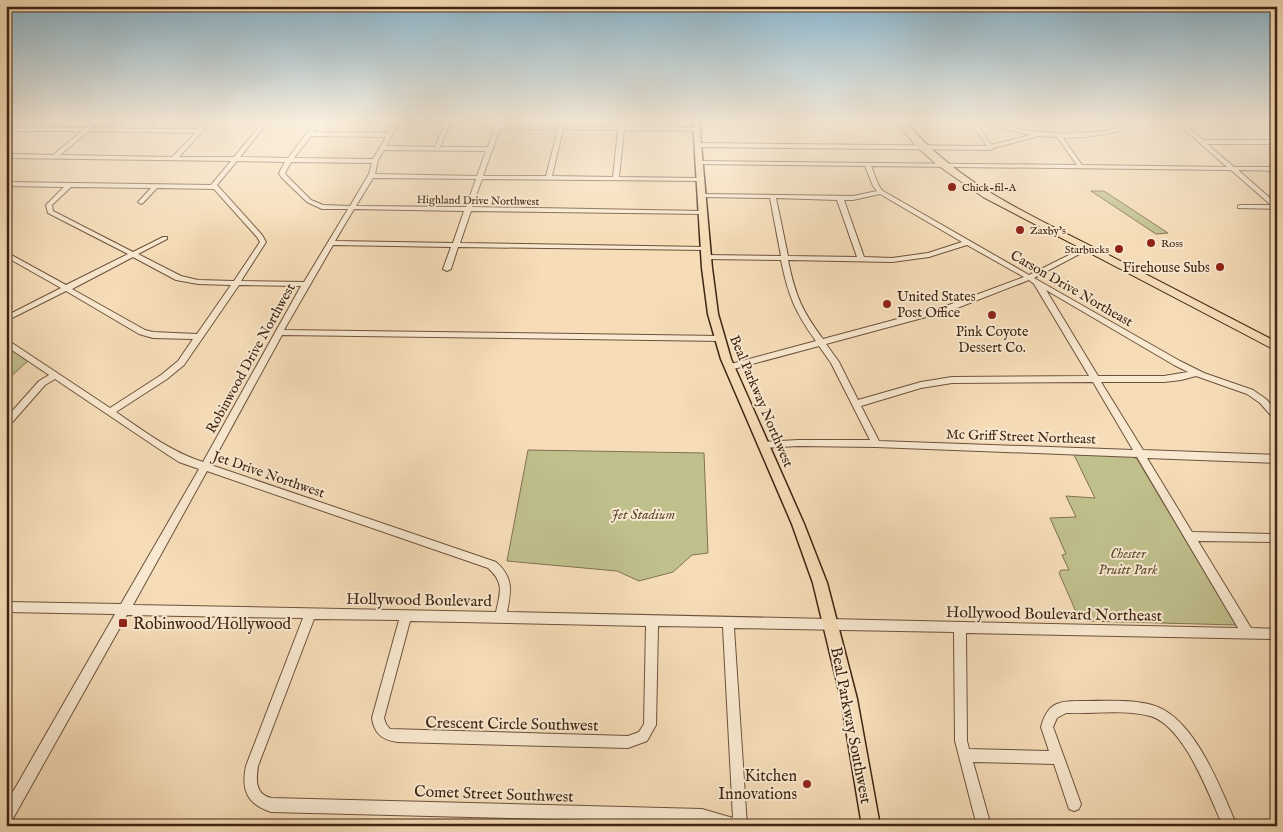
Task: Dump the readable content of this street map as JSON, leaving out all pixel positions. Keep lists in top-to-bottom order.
{
  "streets": {
    "main road": ["Beal Parkway Northwest", "Beal Parkway Southwest"],
    "street": [
      "Highland Drive Northwest",
      "Carson Drive Northeast",
      "Robinwood Drive Northwest",
      "Mc Griff Street Northeast",
      "Jet Drive Northwest",
      "Hollywood Boulevard",
      "Hollywood Boulevard Northeast",
      "Crescent Circle Southwest",
      "Comet Street Southwest"
    ]
  },
  "crossings": [
    ["Highland Drive Northwest", "Robinwood Drive Northwest"],
    ["Highland Drive Northwest", "Beal Parkway Northwest"],
    ["Robinwood Drive Northwest", "Jet Drive Northwest"],
    ["Robinwood Drive Northwest", "Hollywood Boulevard"],
    ["Beal Parkway Northwest", "Mc Griff Street Northeast"],
    ["Beal Parkway Northwest", "Hollywood Boulevard"],
    ["Beal Parkway Northwest", "Hollywood Boulevard Northeast"],
    ["Beal Parkway Northwest", "Beal Parkway Southwest"],
    ["Jet Drive Northwest", "Hollywood Boulevard"],
    ["Hollywood Boulevard", "Hollywood Boulevard Northeast"],
    ["Hollywood Boulevard", "Crescent Circle Southwest"],
    ["Hollywood Boulevard", "Beal Parkway Southwest"],
    ["Hollywood Boulevard", "Comet Street Southwest"],
    ["Hollywood Boulevard Northeast", "Beal Parkway Southwest"]
  ],
  "parks": ["Jet Stadium", "Chester Pruitt Park"],
  "places": {
    "other": [
      "Chick-fil-A",
      "Zaxby's",
      "Ross",
      "Starbucks",
      "Firehouse Subs",
      "United States Post Office",
      "Pink Coyote Dessert Co.",
      "Kitchen Innovations"
    ],
    "transit": ["Robinwood/Hollywood"]
  }
}
